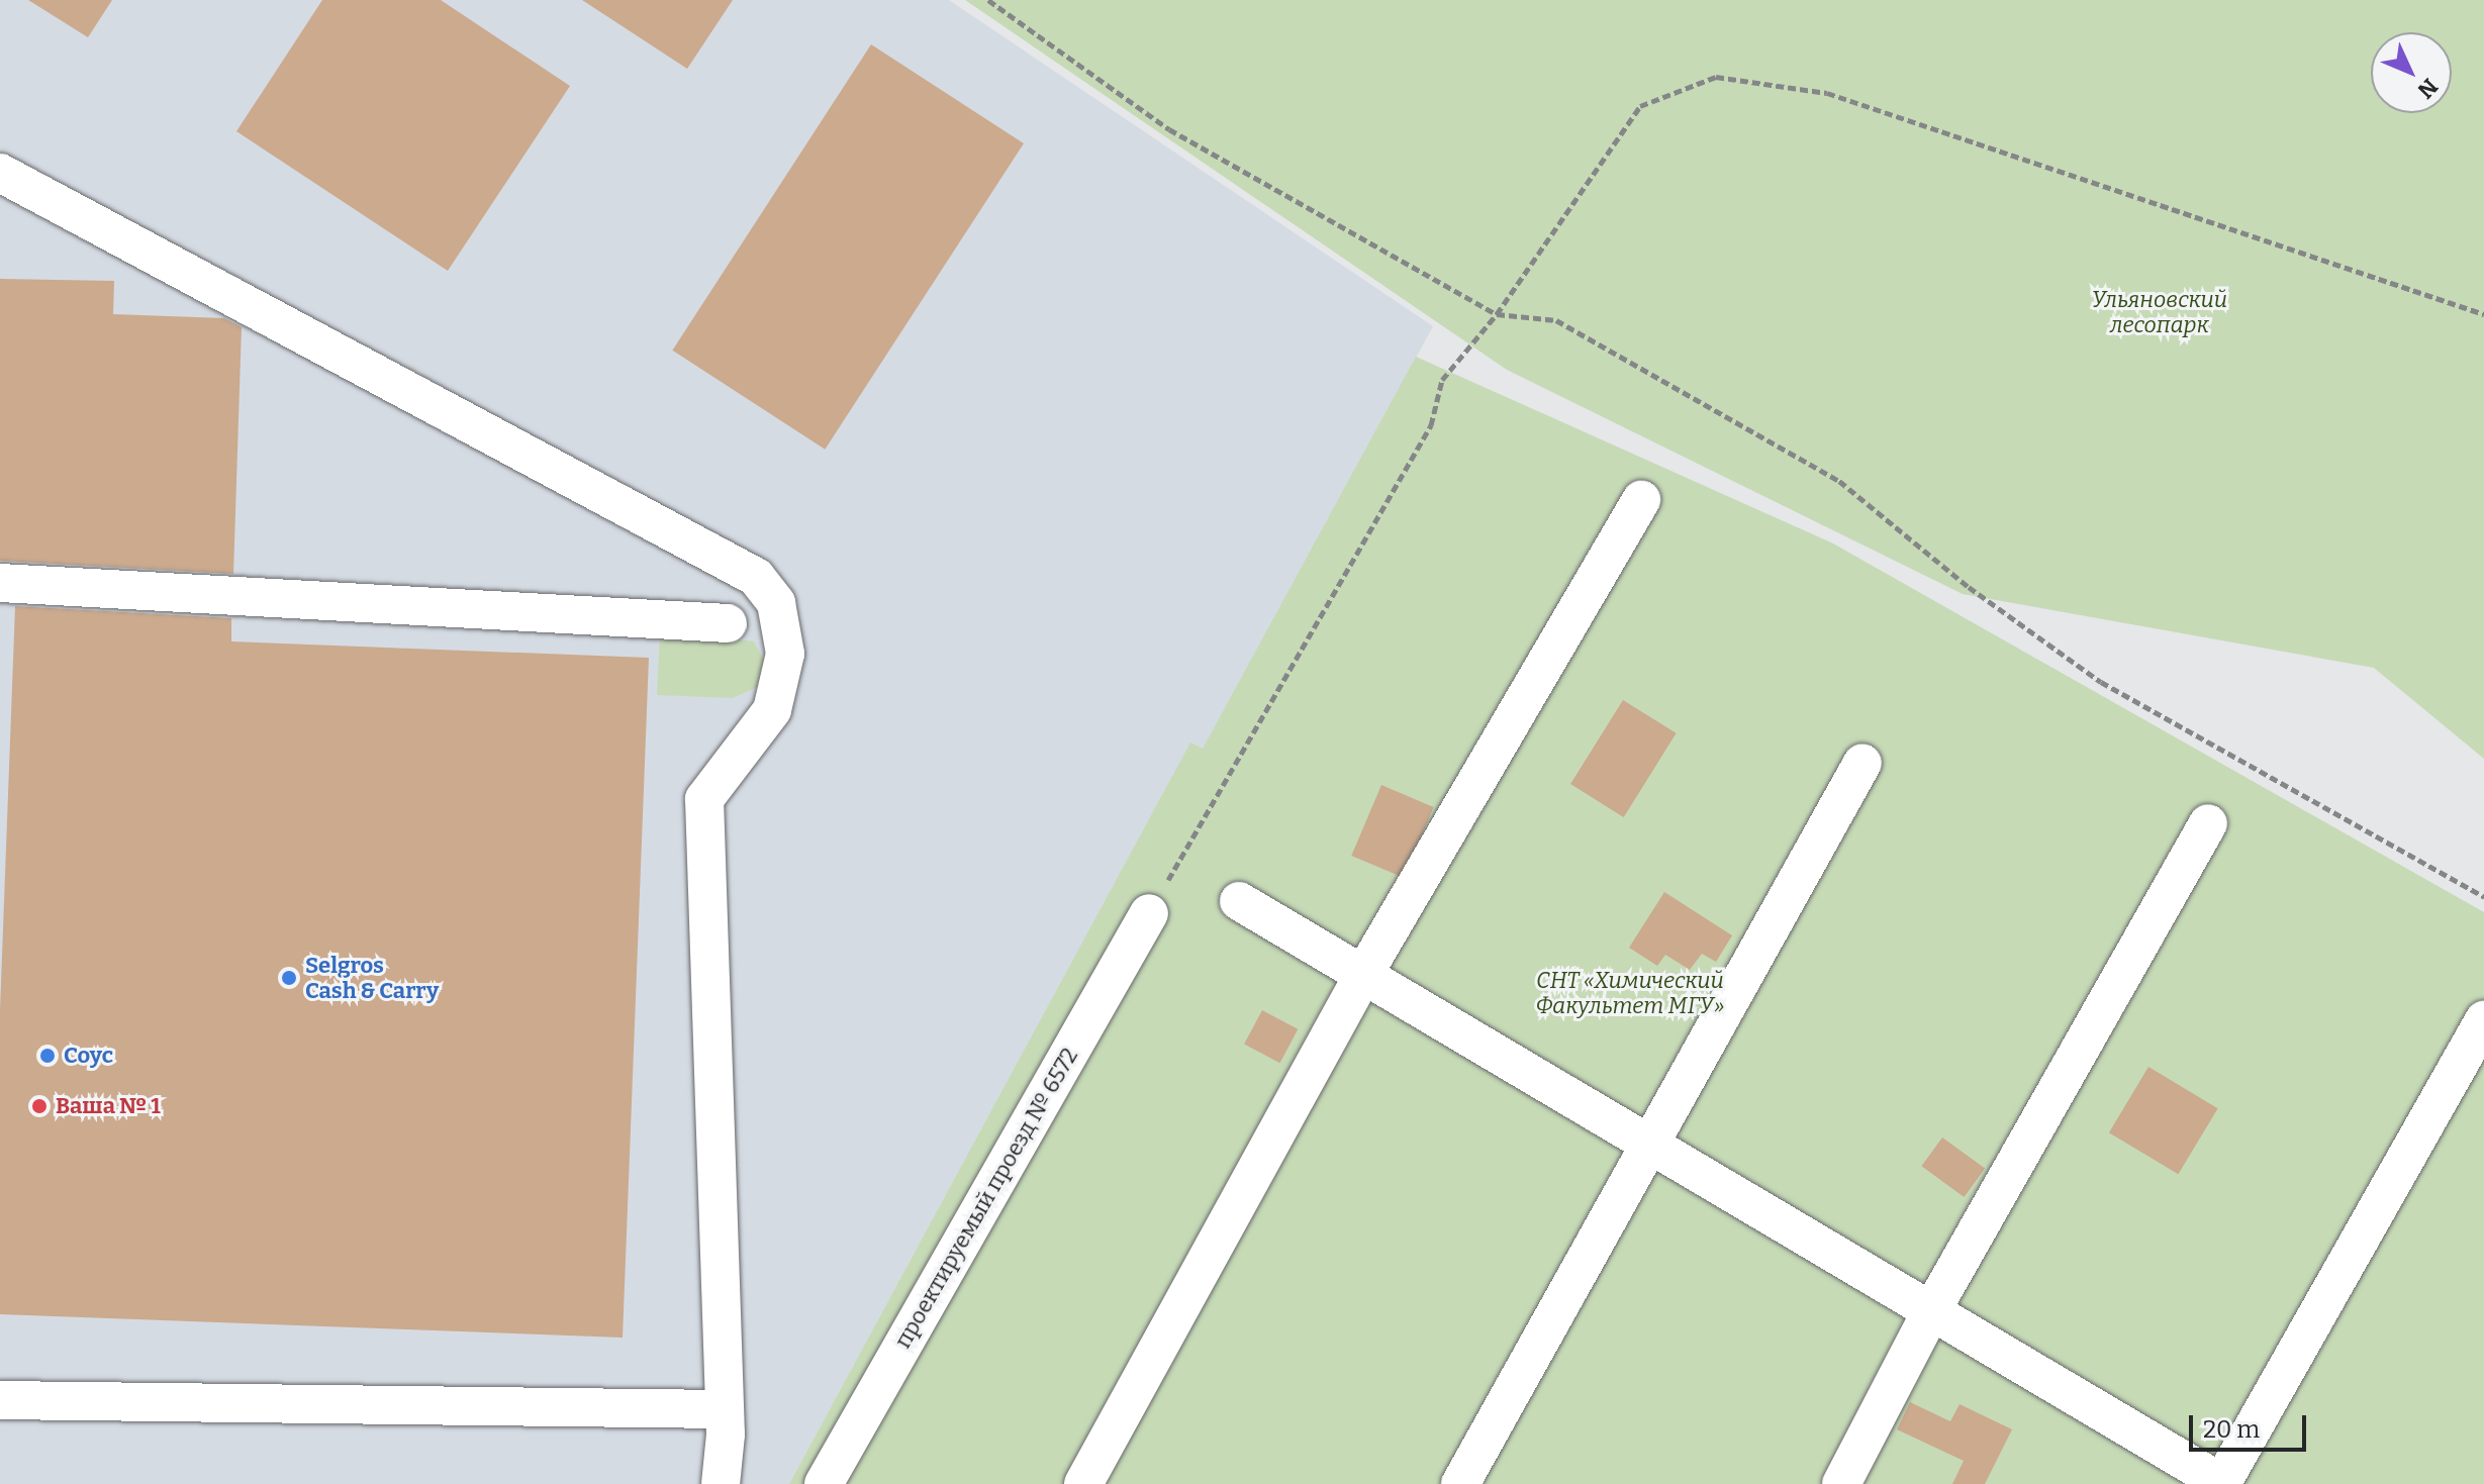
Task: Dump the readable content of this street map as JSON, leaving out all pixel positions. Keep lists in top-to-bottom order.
{
  "streets": {
    "street": ["проектируемый проезд № 6572"]
  },
  "parks": ["Ульяновский лесопарк", "СНТ «Химический Факультет МГУ»"],
  "places": ["Selgros Cash & Carry", "Соус", "Ваша № 1"],
  "scale_bar": "20 m",
  "north": "bottom right"
}
